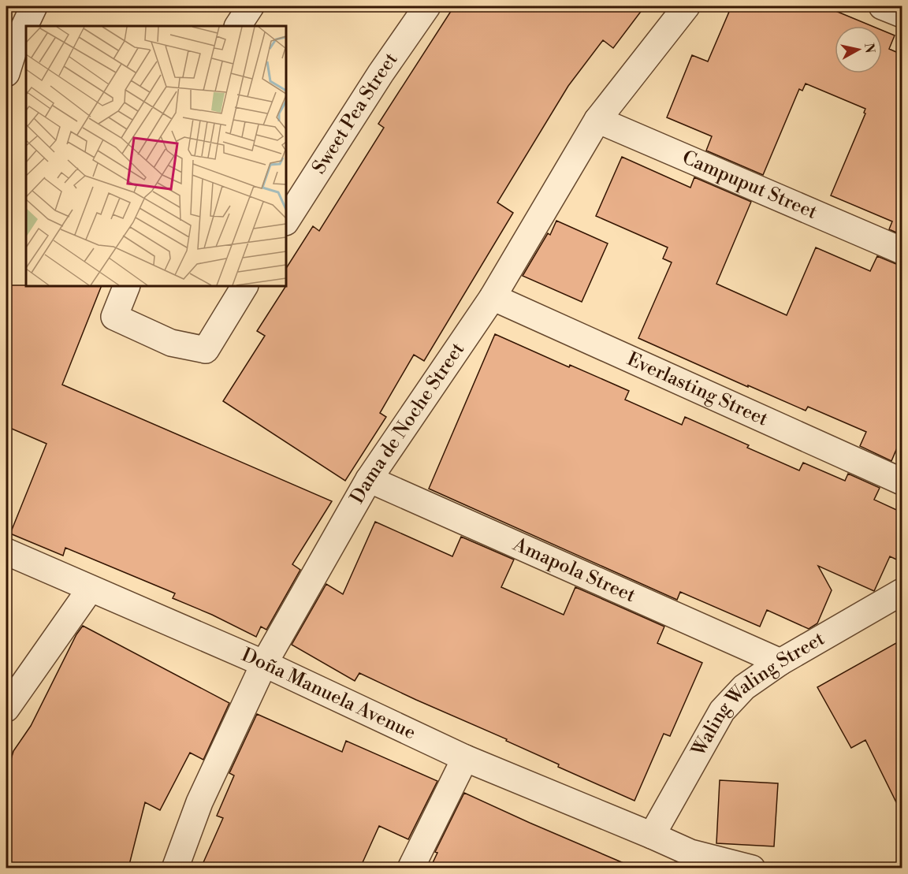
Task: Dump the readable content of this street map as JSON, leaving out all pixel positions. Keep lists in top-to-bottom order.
{
  "streets": {
    "street": [
      "Sweet Pea Street",
      "Campuput Street",
      "Everlasting Street",
      "Dama de Noche Street",
      "Amapola Street",
      "Doña Manuela Avenue",
      "Waling Waling Street"
    ]
  },
  "crossings": [
    ["Campuput Street", "Dama de Noche Street"],
    ["Everlasting Street", "Dama de Noche Street"],
    ["Dama de Noche Street", "Amapola Street"],
    ["Dama de Noche Street", "Doña Manuela Avenue"],
    ["Amapola Street", "Waling Waling Street"],
    ["Doña Manuela Avenue", "Waling Waling Street"]
  ],
  "north": "right"
}
